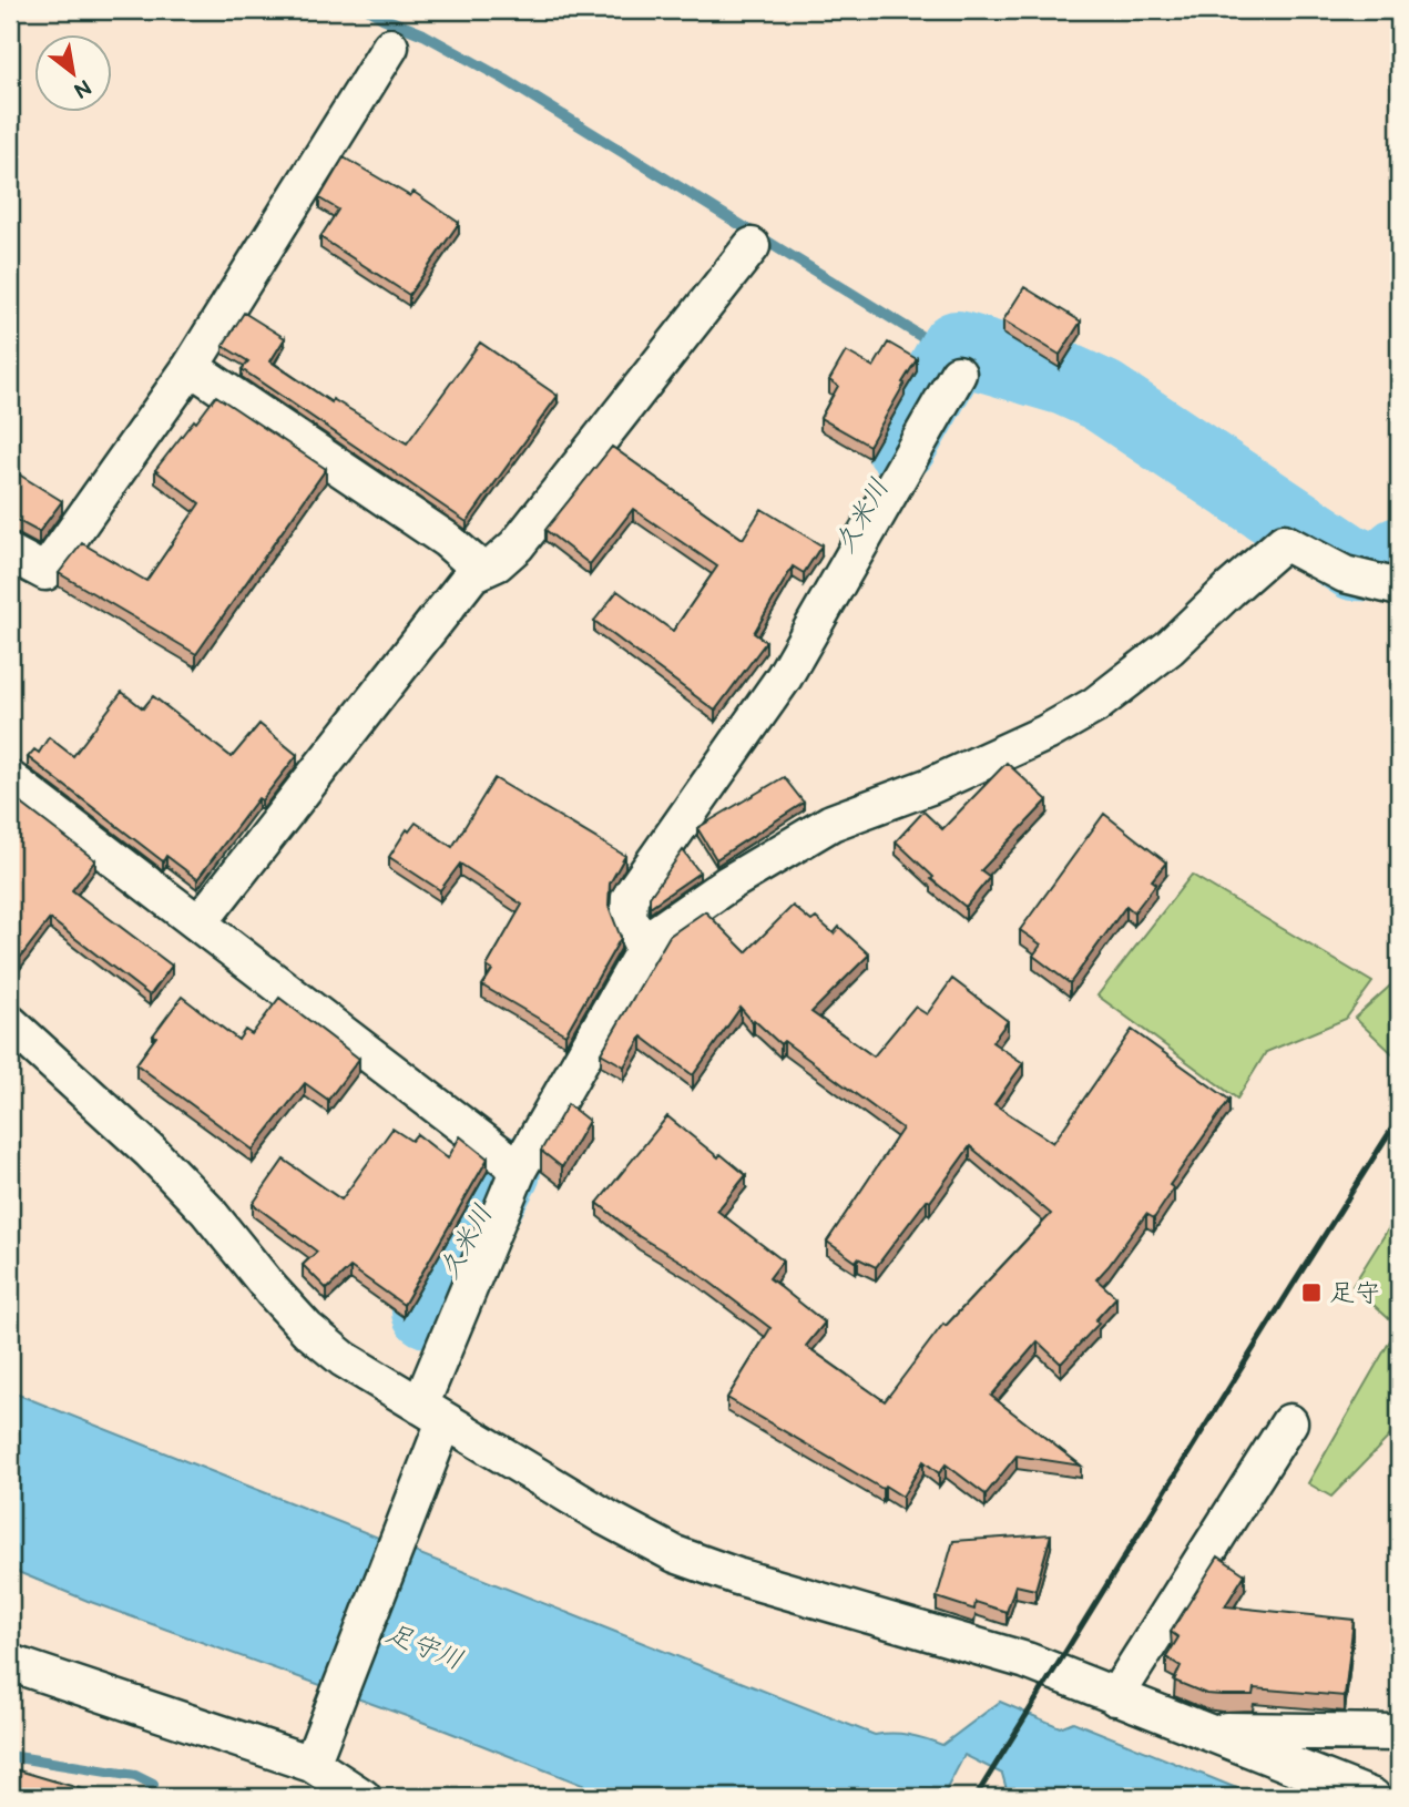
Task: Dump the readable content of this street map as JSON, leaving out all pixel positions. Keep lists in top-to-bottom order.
{
  "water": ["久米川", "足守川"],
  "places": {
    "transit": ["足守"]
  },
  "north": "bottom right"
}
